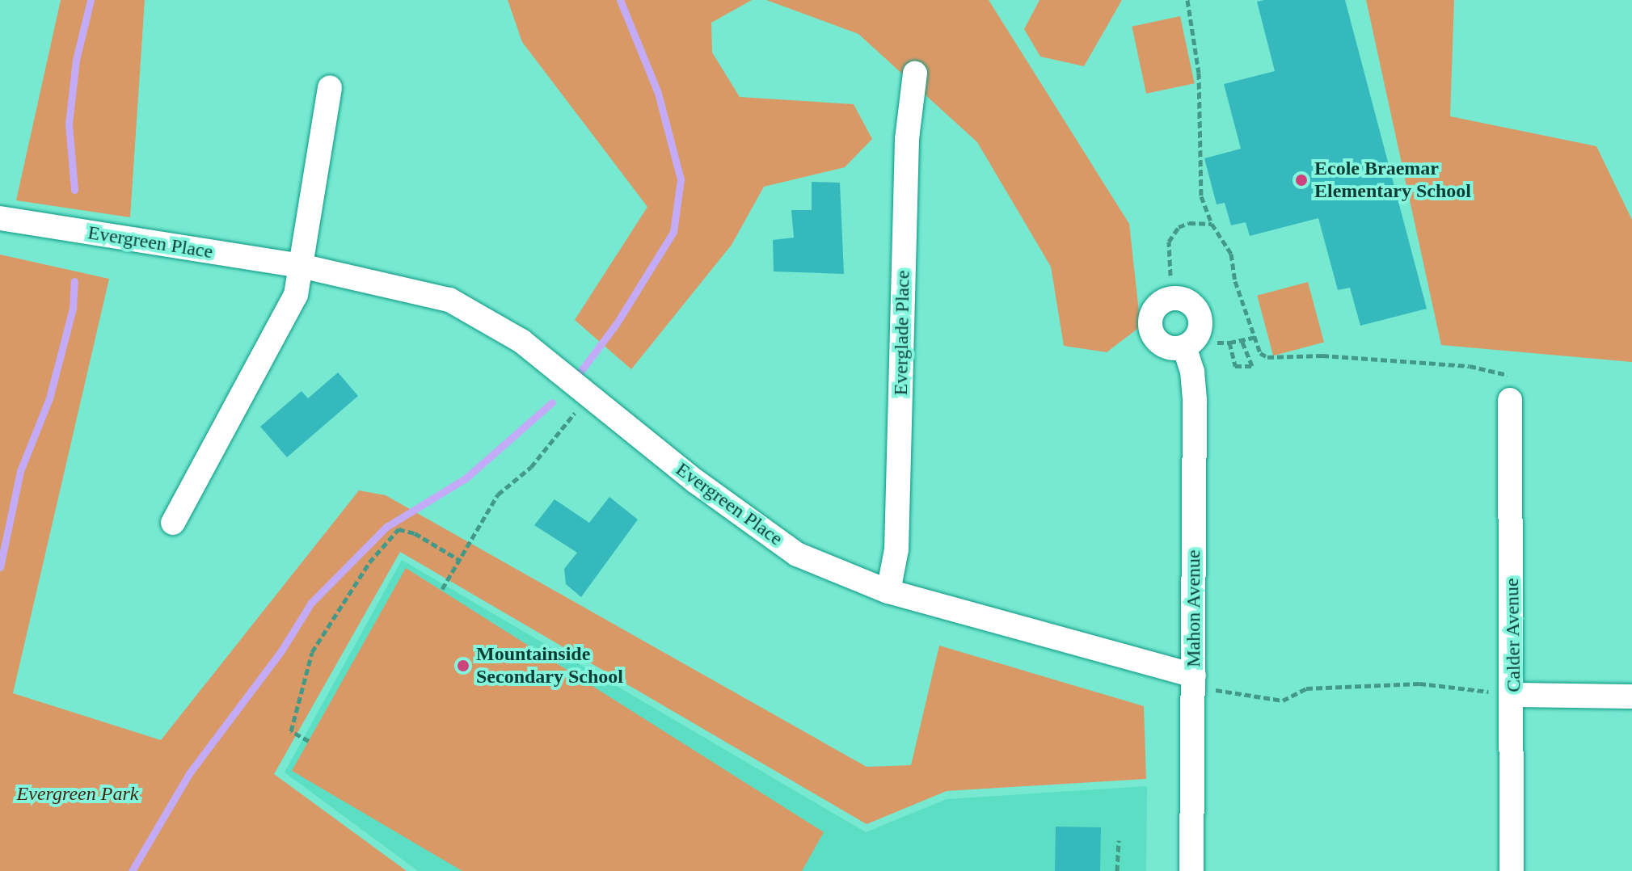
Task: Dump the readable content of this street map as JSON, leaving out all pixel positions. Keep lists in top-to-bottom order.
{
  "streets": {
    "street": [
      "Evergreen Place",
      "Everglade Place",
      "Mahon Avenue",
      "Calder Avenue"
    ]
  },
  "crossings": [
    ["Evergreen Place", "Everglade Place"],
    ["Evergreen Place", "Mahon Avenue"]
  ],
  "parks": ["Evergreen Park"],
  "places": ["Ecole Braemar Elementary School", "Mountainside Secondary School"]
}
